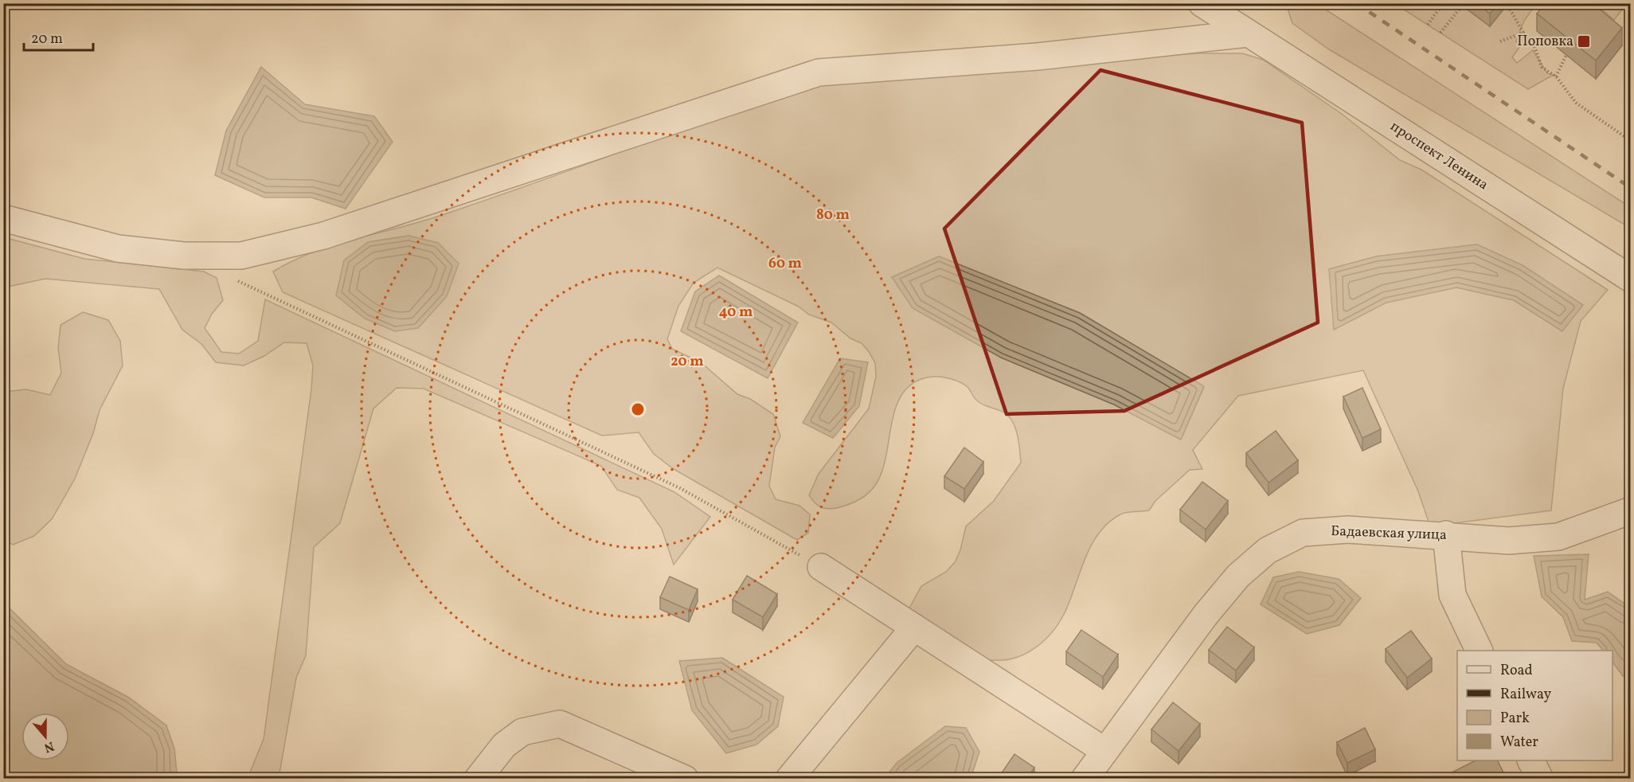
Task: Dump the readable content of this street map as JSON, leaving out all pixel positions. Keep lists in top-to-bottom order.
{
  "streets": {
    "street": ["проспект Ленина", "Бадаевская улица"]
  },
  "places": {
    "transit": ["Поповка"]
  },
  "legend": [
    "Road",
    "Railway",
    "Park",
    "Water"
  ],
  "scale_bar": "20 m",
  "north": "bottom",
  "rings": [
    "80 m",
    "60 m",
    "40 m",
    "20 m"
  ]
}
